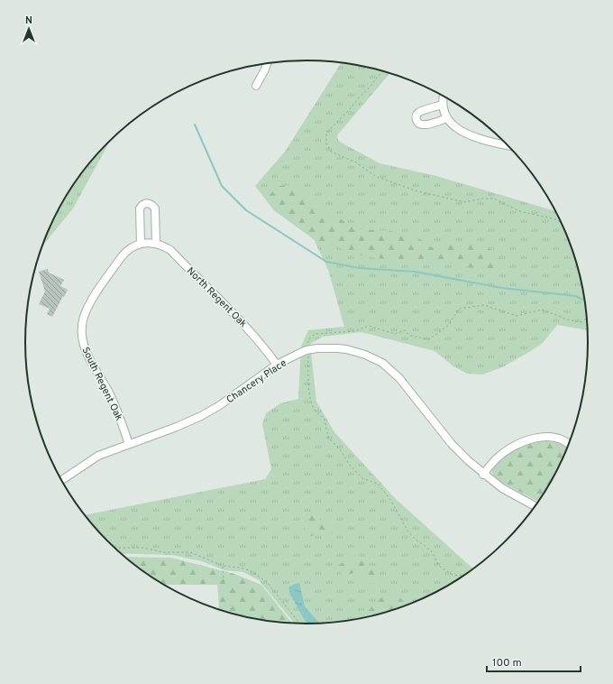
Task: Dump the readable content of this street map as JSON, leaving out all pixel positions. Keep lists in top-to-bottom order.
{
  "streets": {
    "street": ["North Regent Oak", "Chancery Place", "South Regent Oak"]
  },
  "crossings": [
    ["North Regent Oak", "Chancery Place"],
    ["North Regent Oak", "South Regent Oak"],
    ["Chancery Place", "South Regent Oak"]
  ],
  "scale_bar": "100 m",
  "north": "top"
}
